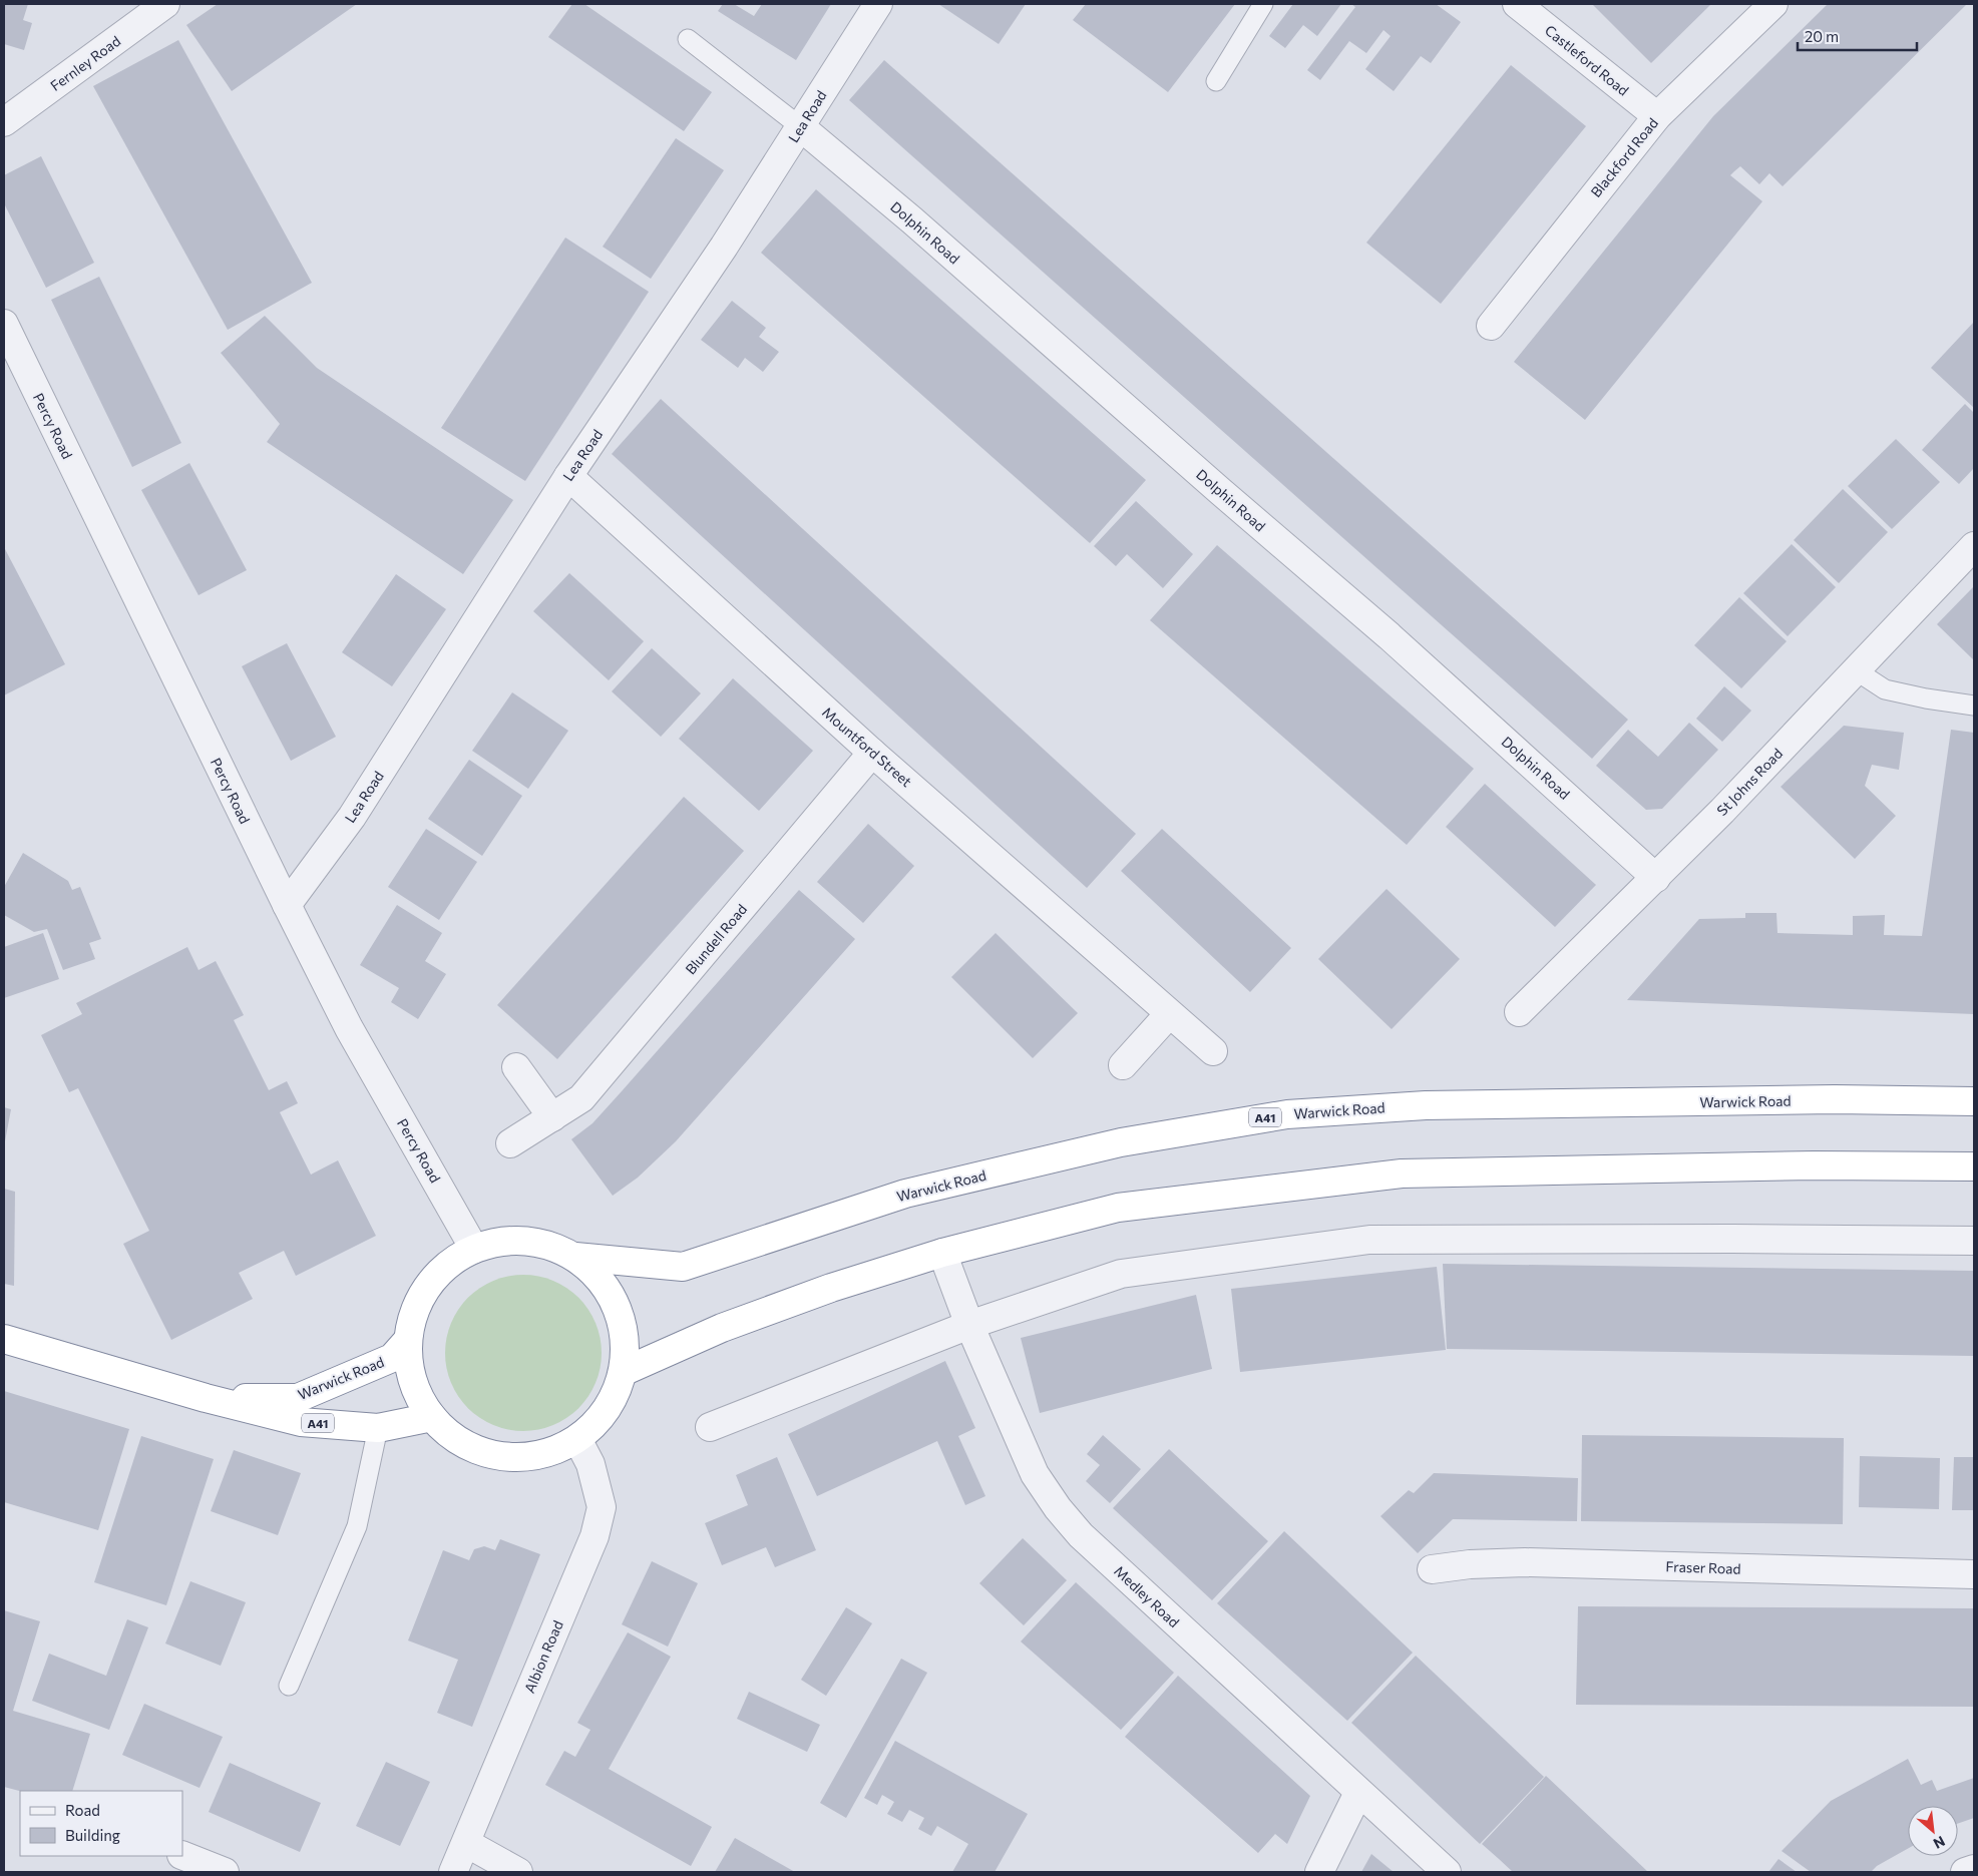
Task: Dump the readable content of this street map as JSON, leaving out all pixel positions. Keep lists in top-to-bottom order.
{
  "streets": {
    "highway": ["Warwick Road", "A41"],
    "street": [
      "Castleford Road",
      "Fernley Road",
      "Lea Road",
      "Blackford Road",
      "Dolphin Road",
      "Percy Road",
      "Mountford Street",
      "St Johns Road",
      "Blundell Road",
      "Fraser Road",
      "Medley Road",
      "Albion Road"
    ]
  },
  "crossings": [
    ["Castleford Road", "Blackford Road"],
    ["Lea Road", "Dolphin Road"],
    ["Lea Road", "Percy Road"],
    ["Lea Road", "Mountford Street"],
    ["Dolphin Road", "St Johns Road"],
    ["Mountford Street", "Blundell Road"]
  ],
  "legend": ["Road", "Building"],
  "scale_bar": "20 m",
  "north": "bottom right"
}
